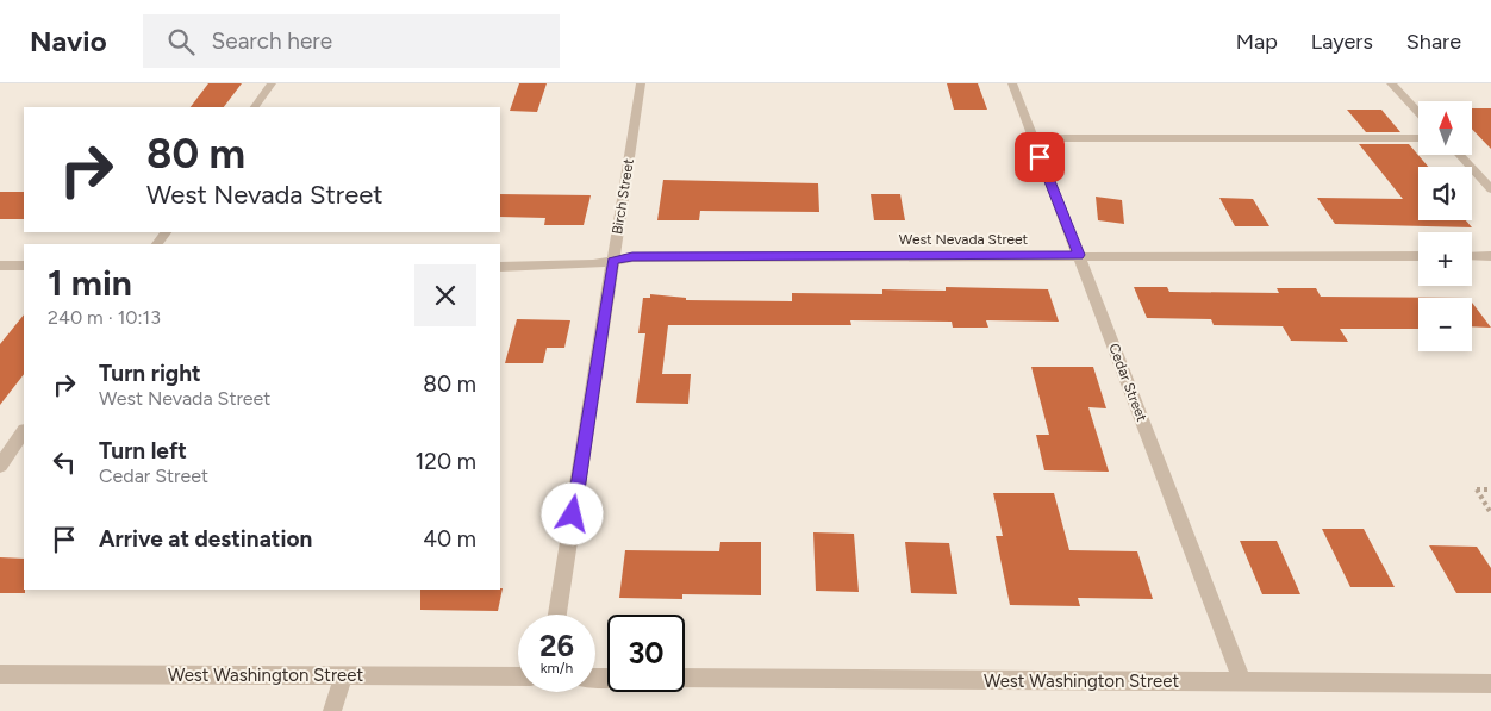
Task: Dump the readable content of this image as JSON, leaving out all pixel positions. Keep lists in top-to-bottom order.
{
  "streets": {
    "street": [
      "Birch Street",
      "West Nevada Street",
      "Cedar Street",
      "West Washington Street"
    ]
  },
  "crossings": [
    ["Birch Street", "West Nevada Street"],
    ["West Nevada Street", "Cedar Street"],
    ["Cedar Street", "West Washington Street"]
  ],
  "north": "top",
  "page": {
    "header": "Navio",
    "search": "Search here",
    "nav": ["Map", "Layers", "Share"],
    "map_buttons": ["+", "−"],
    "turn": ["80 m", "West Nevada Street"],
    "heading": ["1 min", "240 m · 10:13"],
    "list": [
      {
        "name": "Turn right",
        "note": "West Nevada Street",
        "value": "80 m"
      },
      {
        "name": "Turn left",
        "note": "Cedar Street",
        "value": "120 m"
      },
      {
        "name": "Arrive at destination",
        "value": "40 m"
      }
    ],
    "speed": "26 km/h",
    "limit": "30"
  }
}
